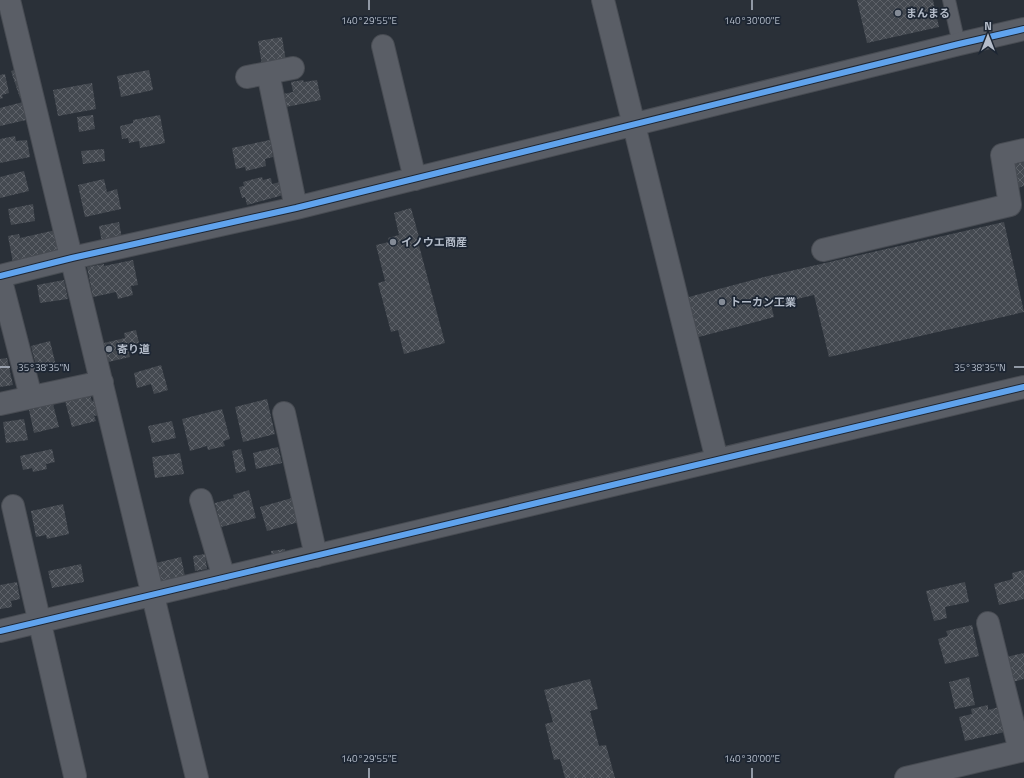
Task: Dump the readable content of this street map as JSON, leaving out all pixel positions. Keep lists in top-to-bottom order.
{
  "places": [
    "まんまる",
    "イノウエ商産",
    "トーカン工業",
    "寄り道"
  ],
  "north": "top",
  "coordinates": ["140°29'55\"E", "140°30'00\"E", "35°38'35\"N"]
}
